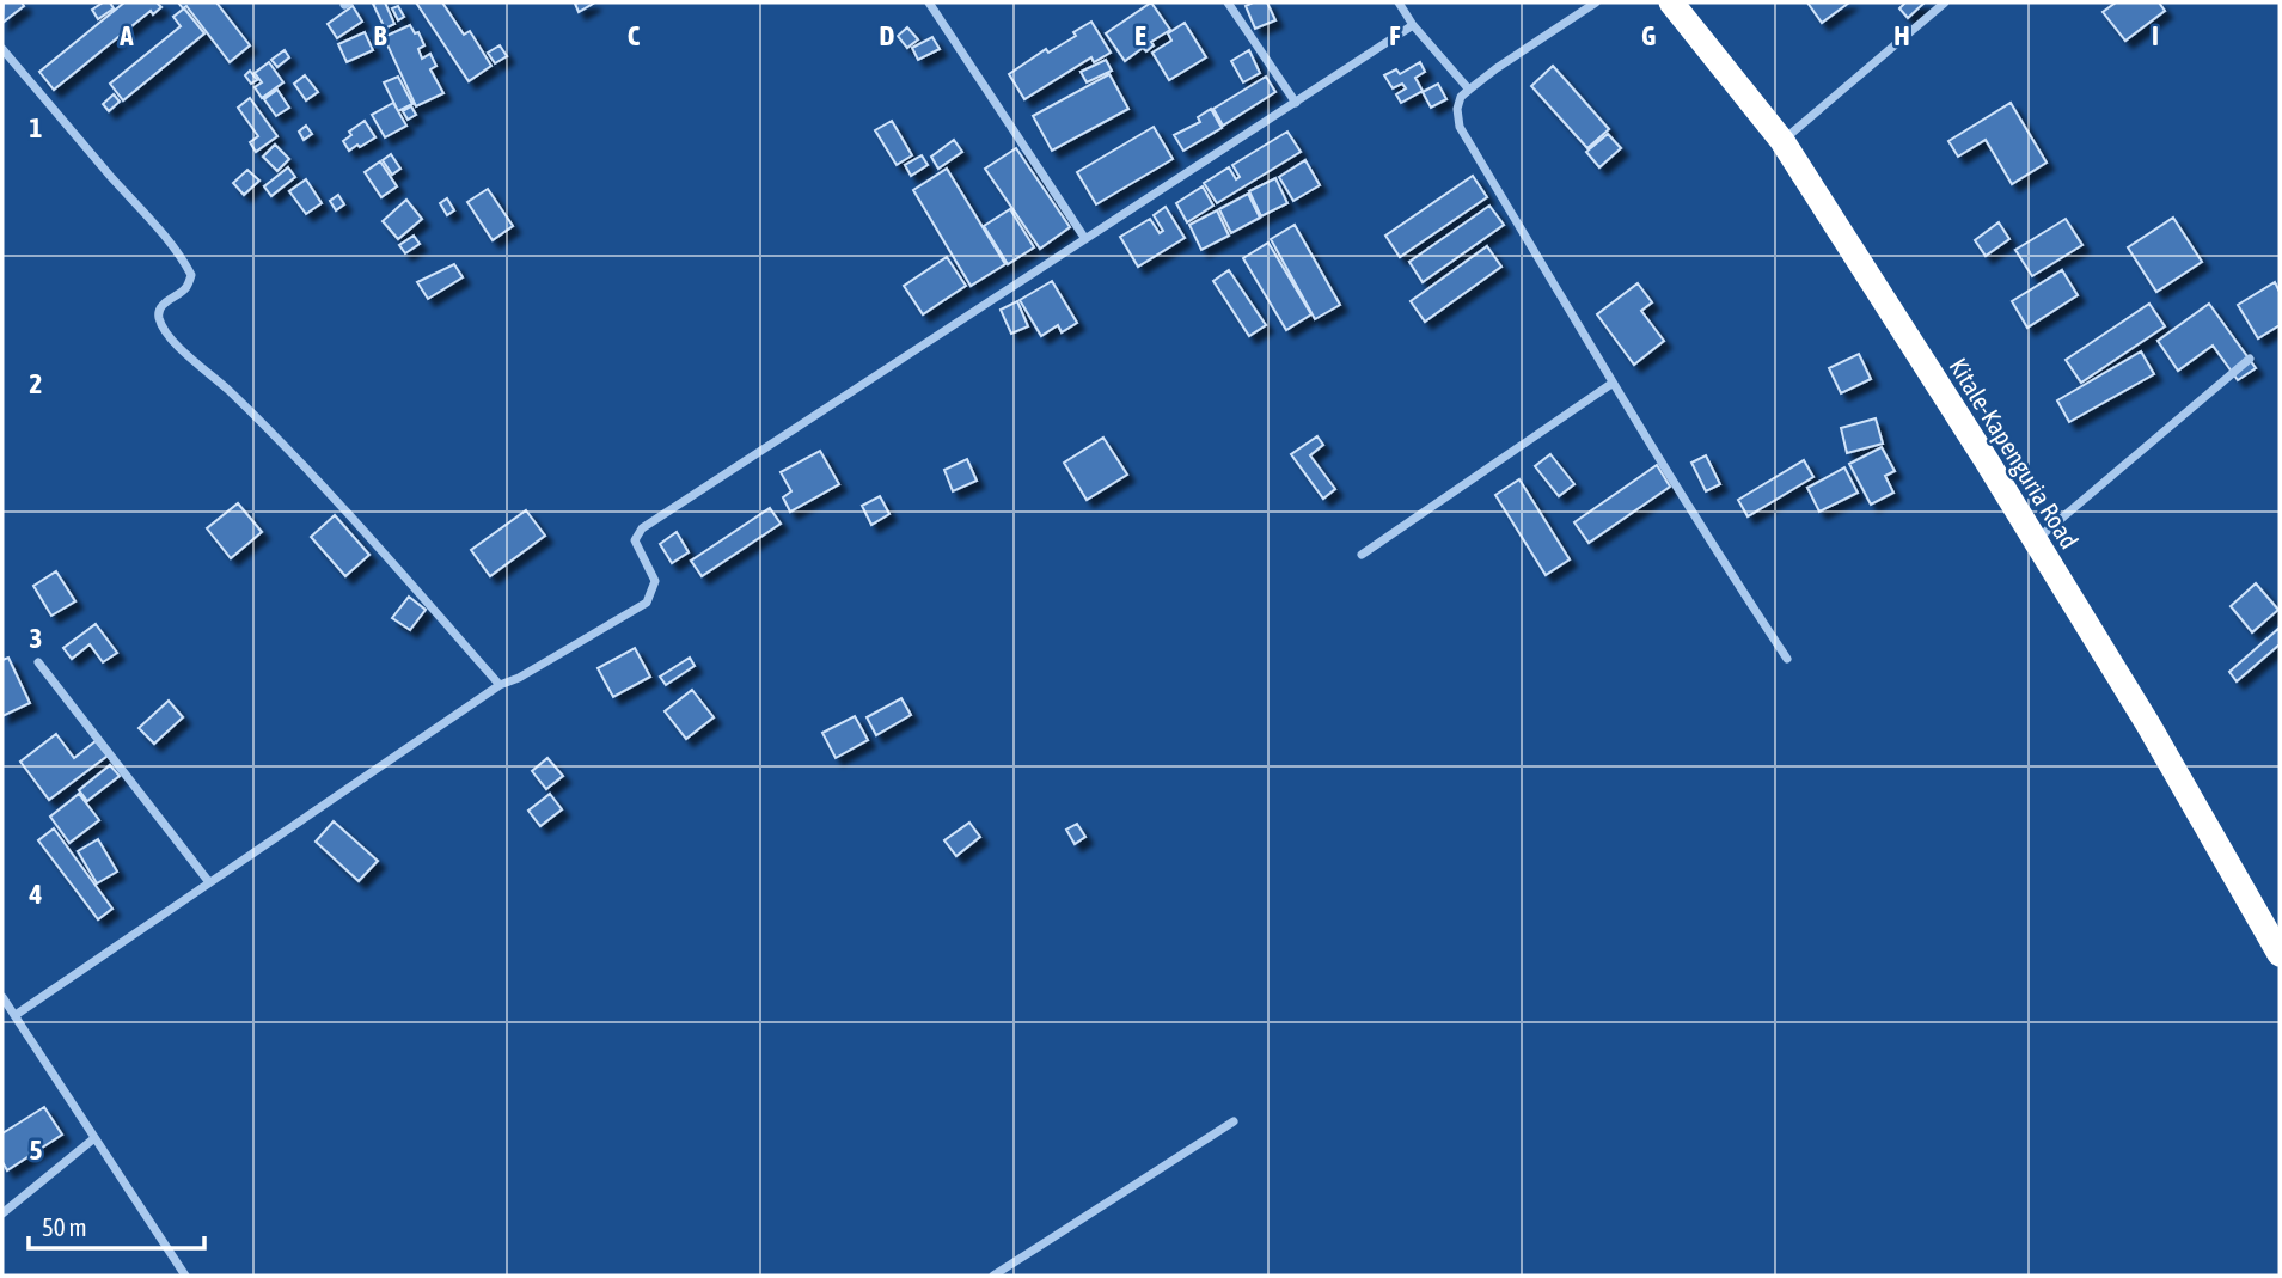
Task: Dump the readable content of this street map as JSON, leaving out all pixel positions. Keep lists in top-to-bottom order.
{
  "streets": {
    "highway": ["Kitale-Kapenguria Road"]
  },
  "scale_bar": "50 m",
  "grid": {
    "columns": [
      "A",
      "B",
      "C",
      "D",
      "E",
      "F",
      "G",
      "H",
      "I"
    ],
    "rows": [
      "1",
      "2",
      "3",
      "4",
      "5"
    ]
  }
}
